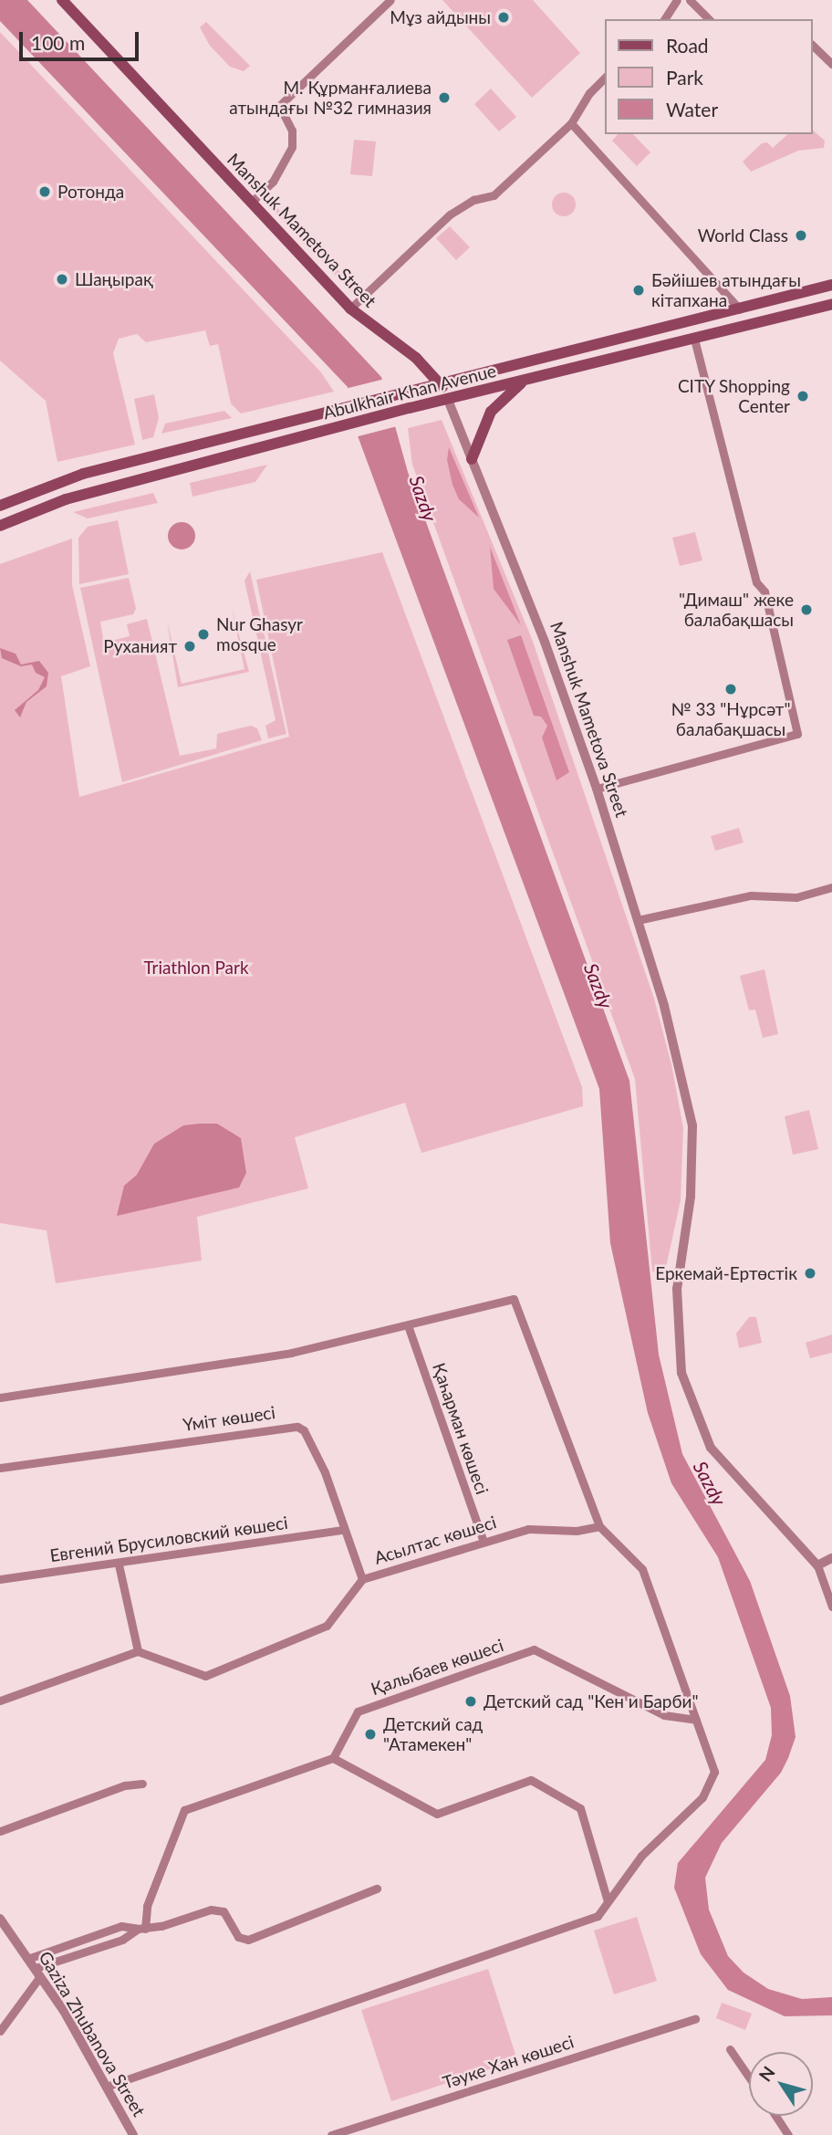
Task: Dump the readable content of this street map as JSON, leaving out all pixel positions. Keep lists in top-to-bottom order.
{
  "streets": {
    "main road": ["Manshuk Mametova Street", "Abulkhair Khan Avenue"],
    "street": [
      "Үміт көшесі",
      "Қаһарман көшесі",
      "Евгений Брусиловский көшесі",
      "Асылтас көшесі",
      "Қалыбаев көшесі",
      "Gaziza Zhubanova Street",
      "Тәуке Хан көшесі"
    ]
  },
  "crossings": [
    ["Manshuk Mametova Street", "Abulkhair Khan Avenue"],
    ["Үміт көшесі", "Евгений Брусиловский көшесі"],
    ["Үміт көшесі", "Асылтас көшесі"],
    ["Қаһарман көшесі", "Асылтас көшесі"]
  ],
  "water": ["Sazdy"],
  "parks": ["Triathlon Park"],
  "places": [
    "Мұз айдыны",
    "М. Құрманғалиева атындағы №32 гимназия",
    "Ротонда",
    "World Class",
    "Шаңырақ",
    "Бәйішев атындағы кітапхана",
    "CITY Shopping Center",
    "\"Димаш\" жеке балабақшасы",
    "Nur Ghasyr mosque",
    "Руханият",
    "№ 33 \"Нұрсәт\" балабақшасы",
    "Еркемай-Ертөстік",
    "Детский сад \"Кен и Барби\"",
    "Детский сад \"Атамекен\""
  ],
  "legend": ["Road", "Park", "Water"],
  "scale_bar": "100 m",
  "north": "top left"
}
